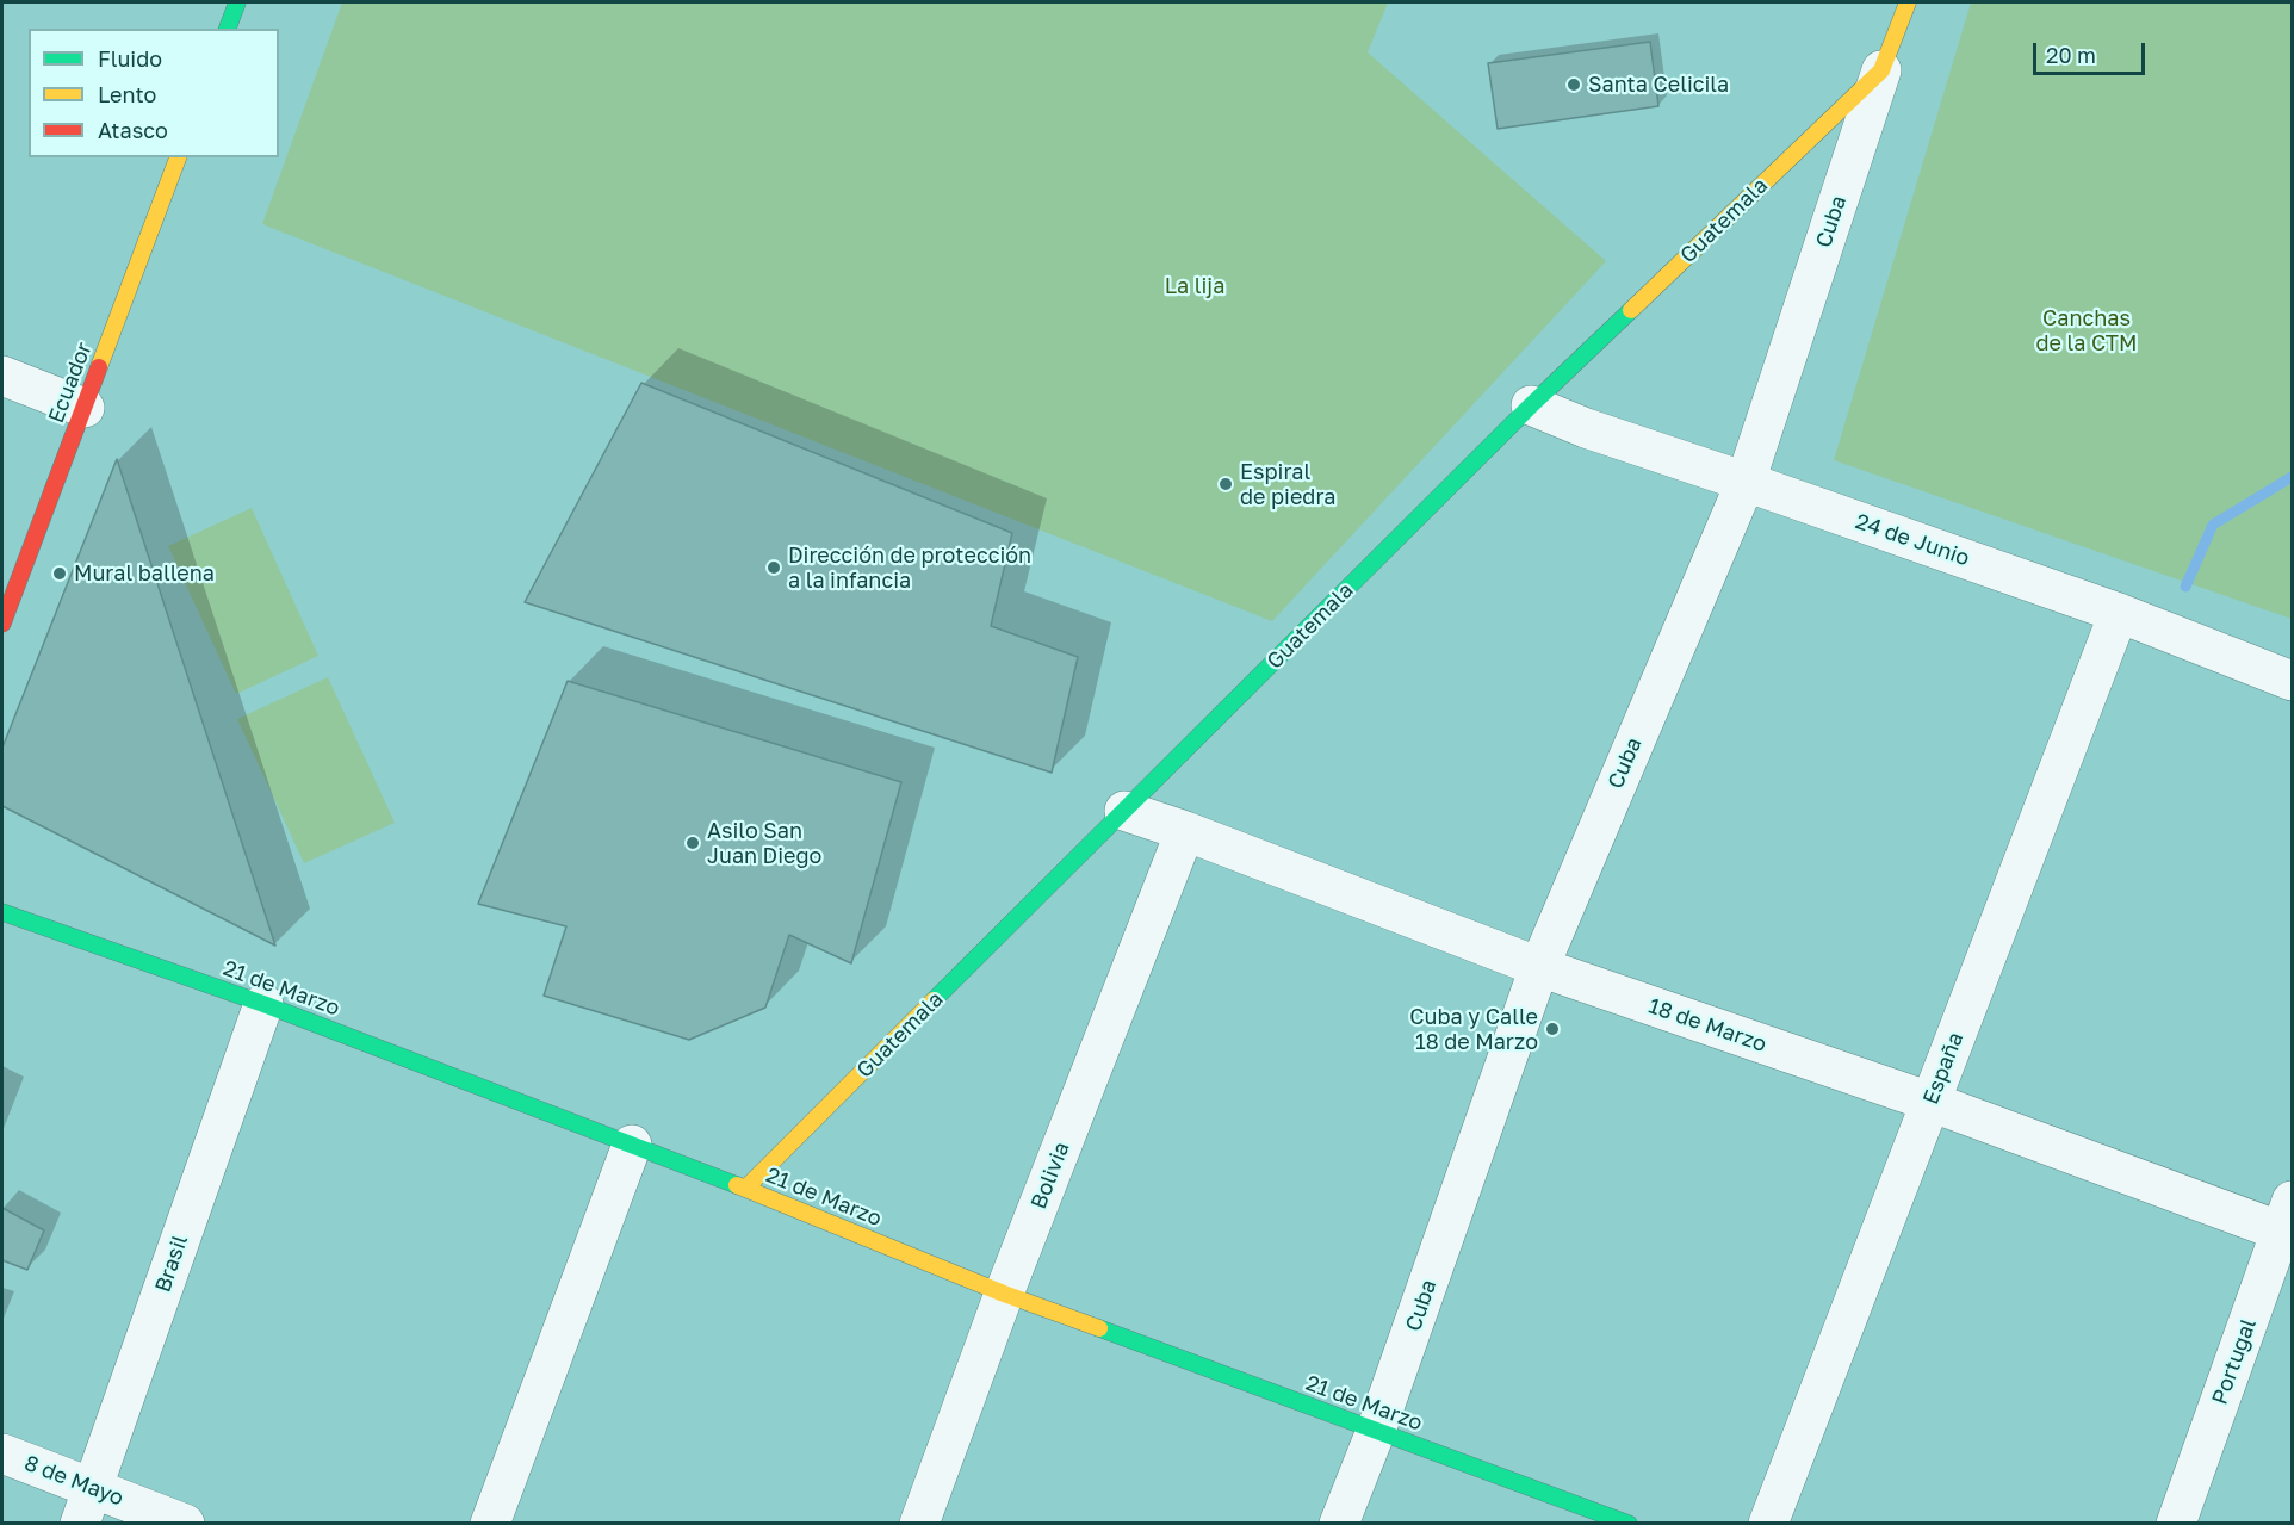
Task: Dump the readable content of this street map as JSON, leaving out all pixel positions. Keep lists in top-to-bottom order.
{
  "streets": {
    "street": [
      "Guatemala",
      "Cuba",
      "Ecuador",
      "24 de Junio",
      "21 de Marzo",
      "18 de Marzo",
      "España",
      "Bolivia",
      "Brasil",
      "Portugal",
      "8 de Mayo"
    ]
  },
  "crossings": [
    ["Guatemala", "Cuba"],
    ["Guatemala", "24 de Junio"],
    ["Guatemala", "21 de Marzo"],
    ["Guatemala", "18 de Marzo"],
    ["Cuba", "24 de Junio"],
    ["Cuba", "21 de Marzo"],
    ["Cuba", "18 de Marzo"],
    ["24 de Junio", "España"],
    ["21 de Marzo", "Bolivia"],
    ["21 de Marzo", "Brasil"],
    ["18 de Marzo", "España"],
    ["18 de Marzo", "Bolivia"],
    ["18 de Marzo", "Portugal"],
    ["Brasil", "8 de Mayo"]
  ],
  "parks": ["La lija", "Canchas de la CTM"],
  "places": [
    "Santa Celicila",
    "Espiral de piedra",
    "Dirección de protección a la infancia",
    "Mural ballena",
    "Asilo San Juan Diego",
    "Cuba y Calle 18 de Marzo"
  ],
  "legend": ["Fluido", "Lento", "Atasco"],
  "scale_bar": "20 m"
}
